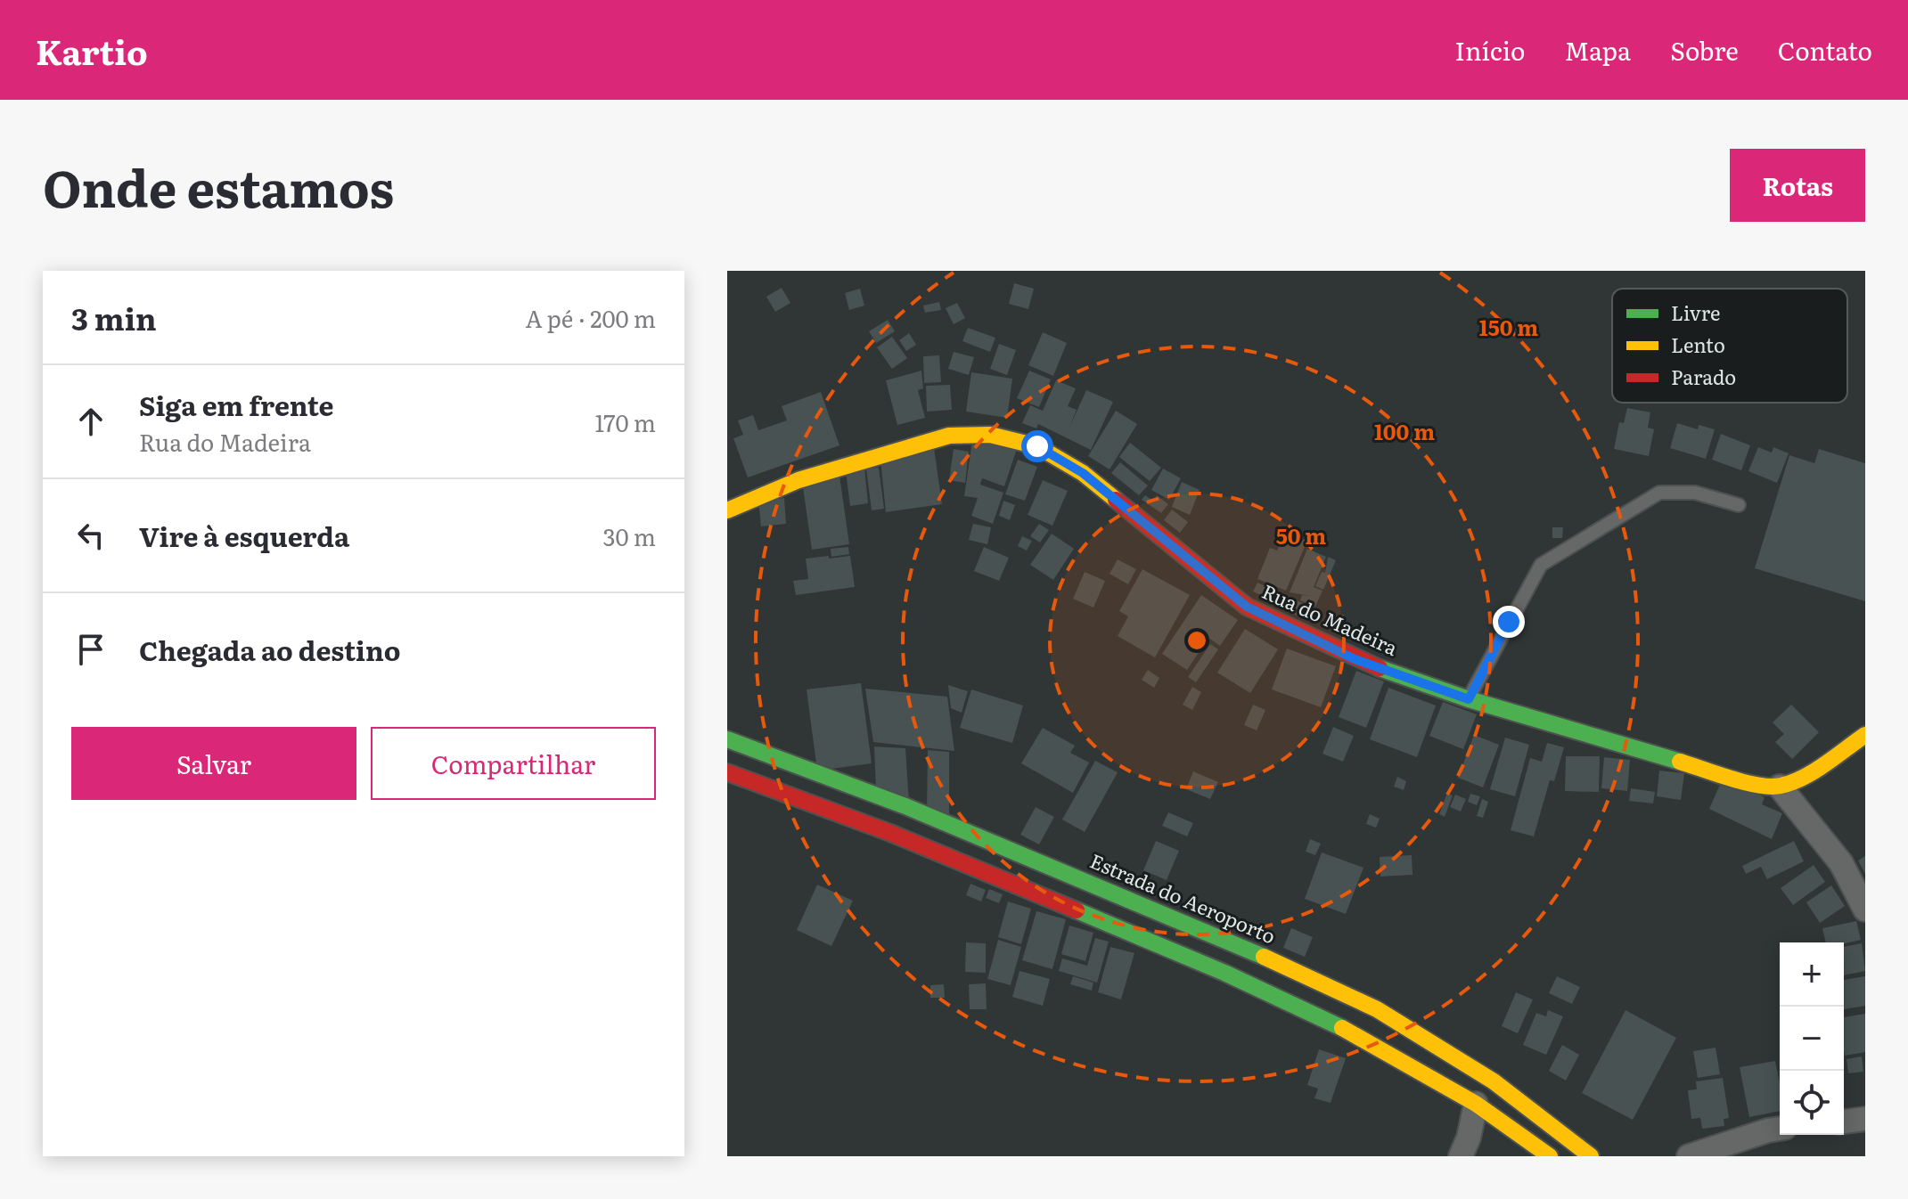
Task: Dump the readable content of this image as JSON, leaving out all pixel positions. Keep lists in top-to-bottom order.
{
  "streets": {
    "main road": ["Rua do Madeira", "Estrada do Aeroporto"]
  },
  "legend": ["Livre", "Lento", "Parado"],
  "page": {
    "header": "Kartio",
    "nav": [
      "Início",
      "Mapa",
      "Sobre",
      "Contato"
    ],
    "title": "Onde estamos",
    "buttons": [
      "Rotas",
      ["Salvar", "Compartilhar"]
    ],
    "heading": ["3 min", "A pé · 200 m"],
    "list": [
      ["Siga em frente", "Rua do Madeira", "170 m"],
      ["Vire à esquerda", "30 m"],
      "Chegada ao destino"
    ],
    "map_buttons": ["+", "−"]
  },
  "rings": ["150 m", "100 m", "50 m"]
}
